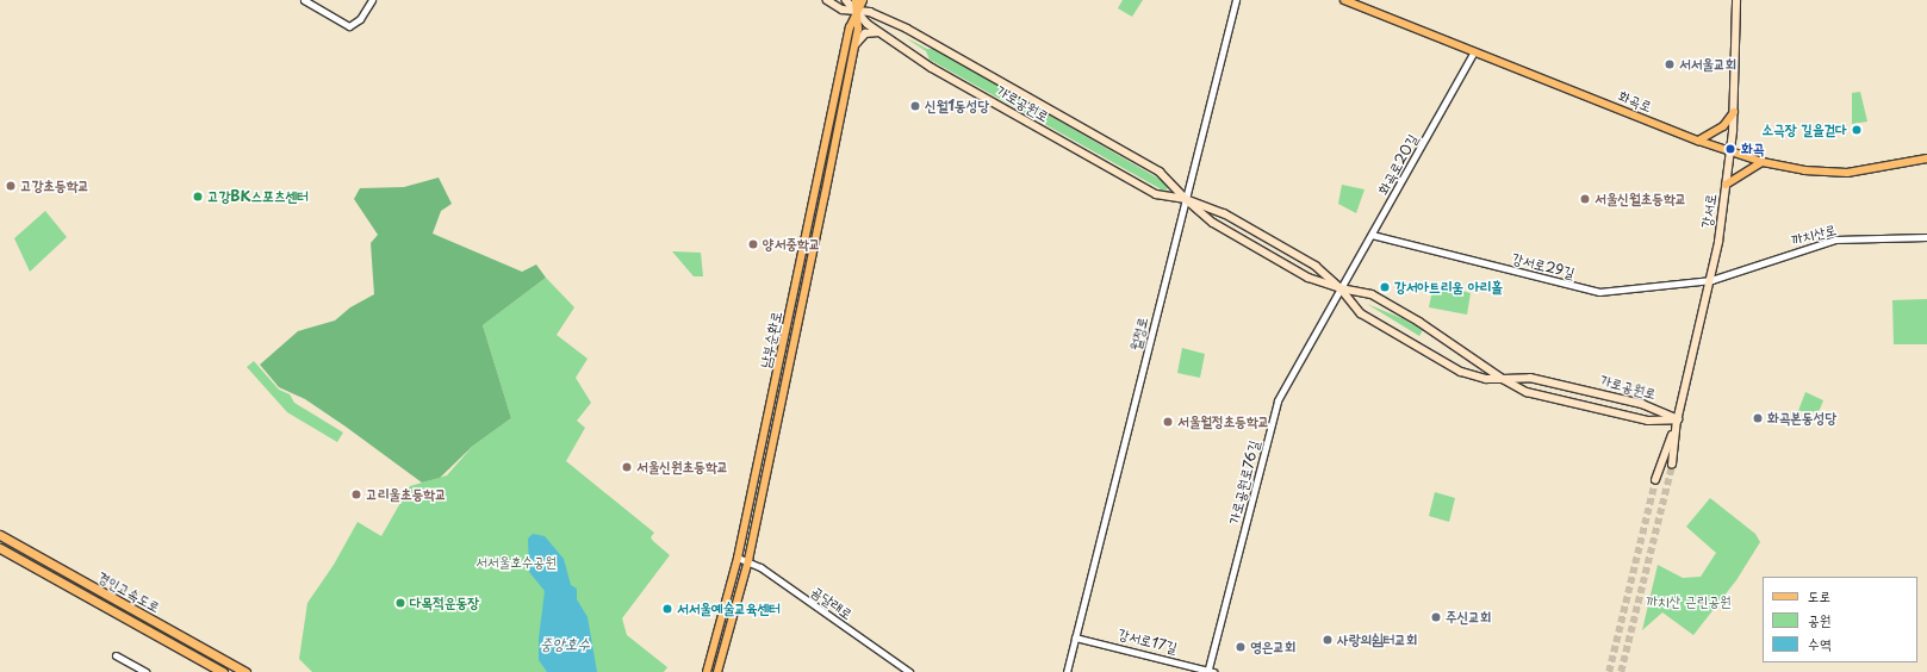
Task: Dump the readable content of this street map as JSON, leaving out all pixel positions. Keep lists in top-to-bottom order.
{
  "streets": {
    "highway": ["경인고속도로"],
    "main road": [
      "화곡로",
      "가로공원로",
      "강서로",
      "남부순환로"
    ],
    "street": [
      "화곡로20길",
      "까치산로",
      "강서로29길",
      "월정로",
      "가로공원로76길",
      "곰달래로",
      "강서로17길"
    ]
  },
  "crossings": [
    ["화곡로", "화곡로20길"],
    ["화곡로", "강서로"],
    ["가로공원로", "화곡로20길"],
    ["가로공원로", "강서로"],
    ["가로공원로", "월정로"],
    ["가로공원로", "남부순환로"],
    ["가로공원로", "가로공원로76길"],
    ["화곡로20길", "강서로29길"],
    ["화곡로20길", "가로공원로76길"],
    ["강서로", "까치산로"],
    ["강서로", "강서로29길"],
    ["까치산로", "강서로29길"],
    ["월정로", "강서로17길"],
    ["남부순환로", "곰달래로"],
    ["가로공원로76길", "강서로17길"]
  ],
  "water": ["중앙호수"],
  "parks": ["서서울호수공원", "까치산 근린공원"],
  "places": [
    "서서울교회",
    "신월1동성당",
    "소극장 길을걷다",
    "화곡",
    "고강초등학교",
    "고강BK스포츠센터",
    "서울신월초등학교",
    "양서중학교",
    "강서아트리움 아리홀",
    "화곡본동성당",
    "서울월정초등학교",
    "서울신원초등학교",
    "고리울초등학교",
    "다목적운동장",
    "서서울예술교육센터",
    "주신교회",
    "사랑의쉼터교회",
    "영은교회"
  ],
  "legend": ["도로", "공원", "수역"]
}
